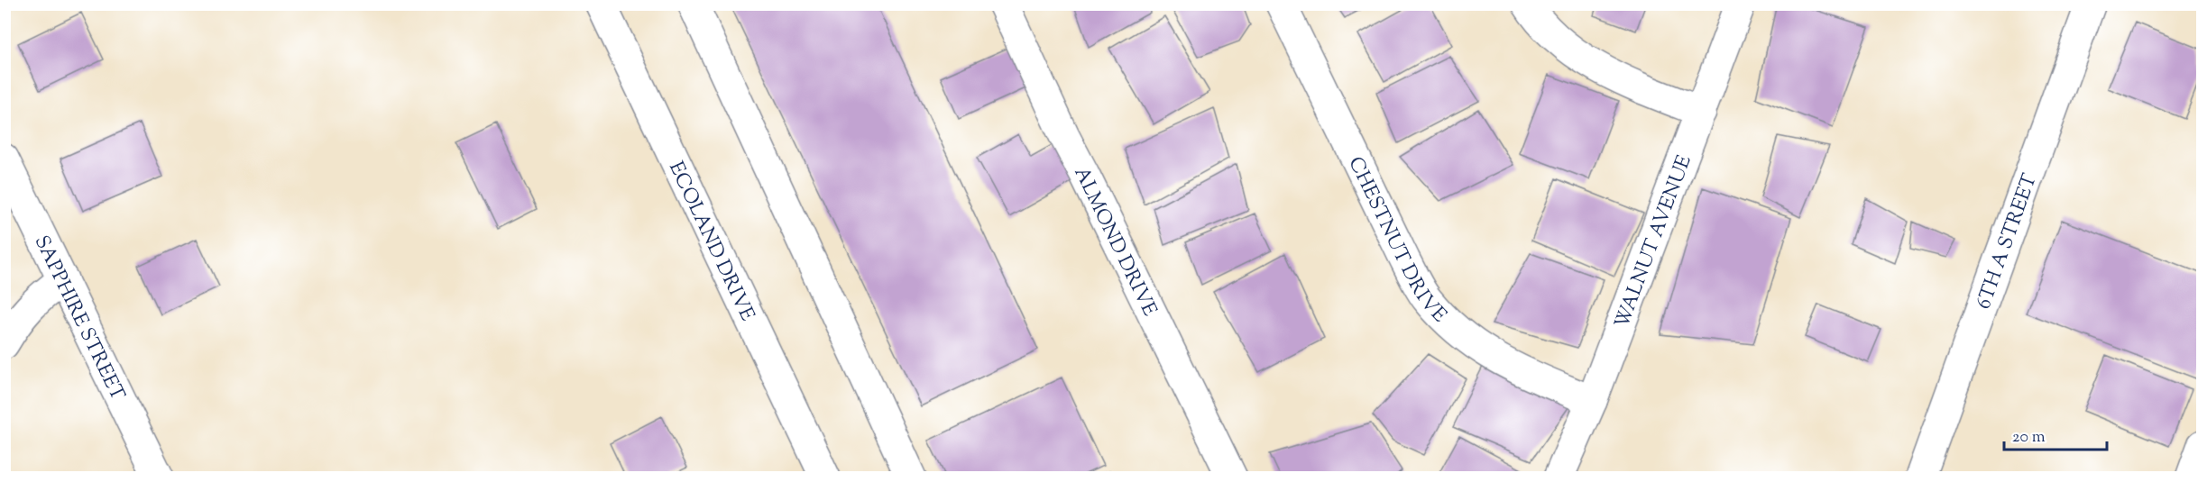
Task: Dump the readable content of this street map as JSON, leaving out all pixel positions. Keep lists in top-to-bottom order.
{
  "streets": {
    "street": [
      "CHESTNUT DRIVE",
      "ECOLAND DRIVE",
      "ALMOND DRIVE",
      "WALNUT AVENUE",
      "6TH A STREET",
      "SAPPHIRE STREET"
    ]
  },
  "crossings": [
    ["CHESTNUT DRIVE", "WALNUT AVENUE"]
  ],
  "scale_bar": "20 m"
}
